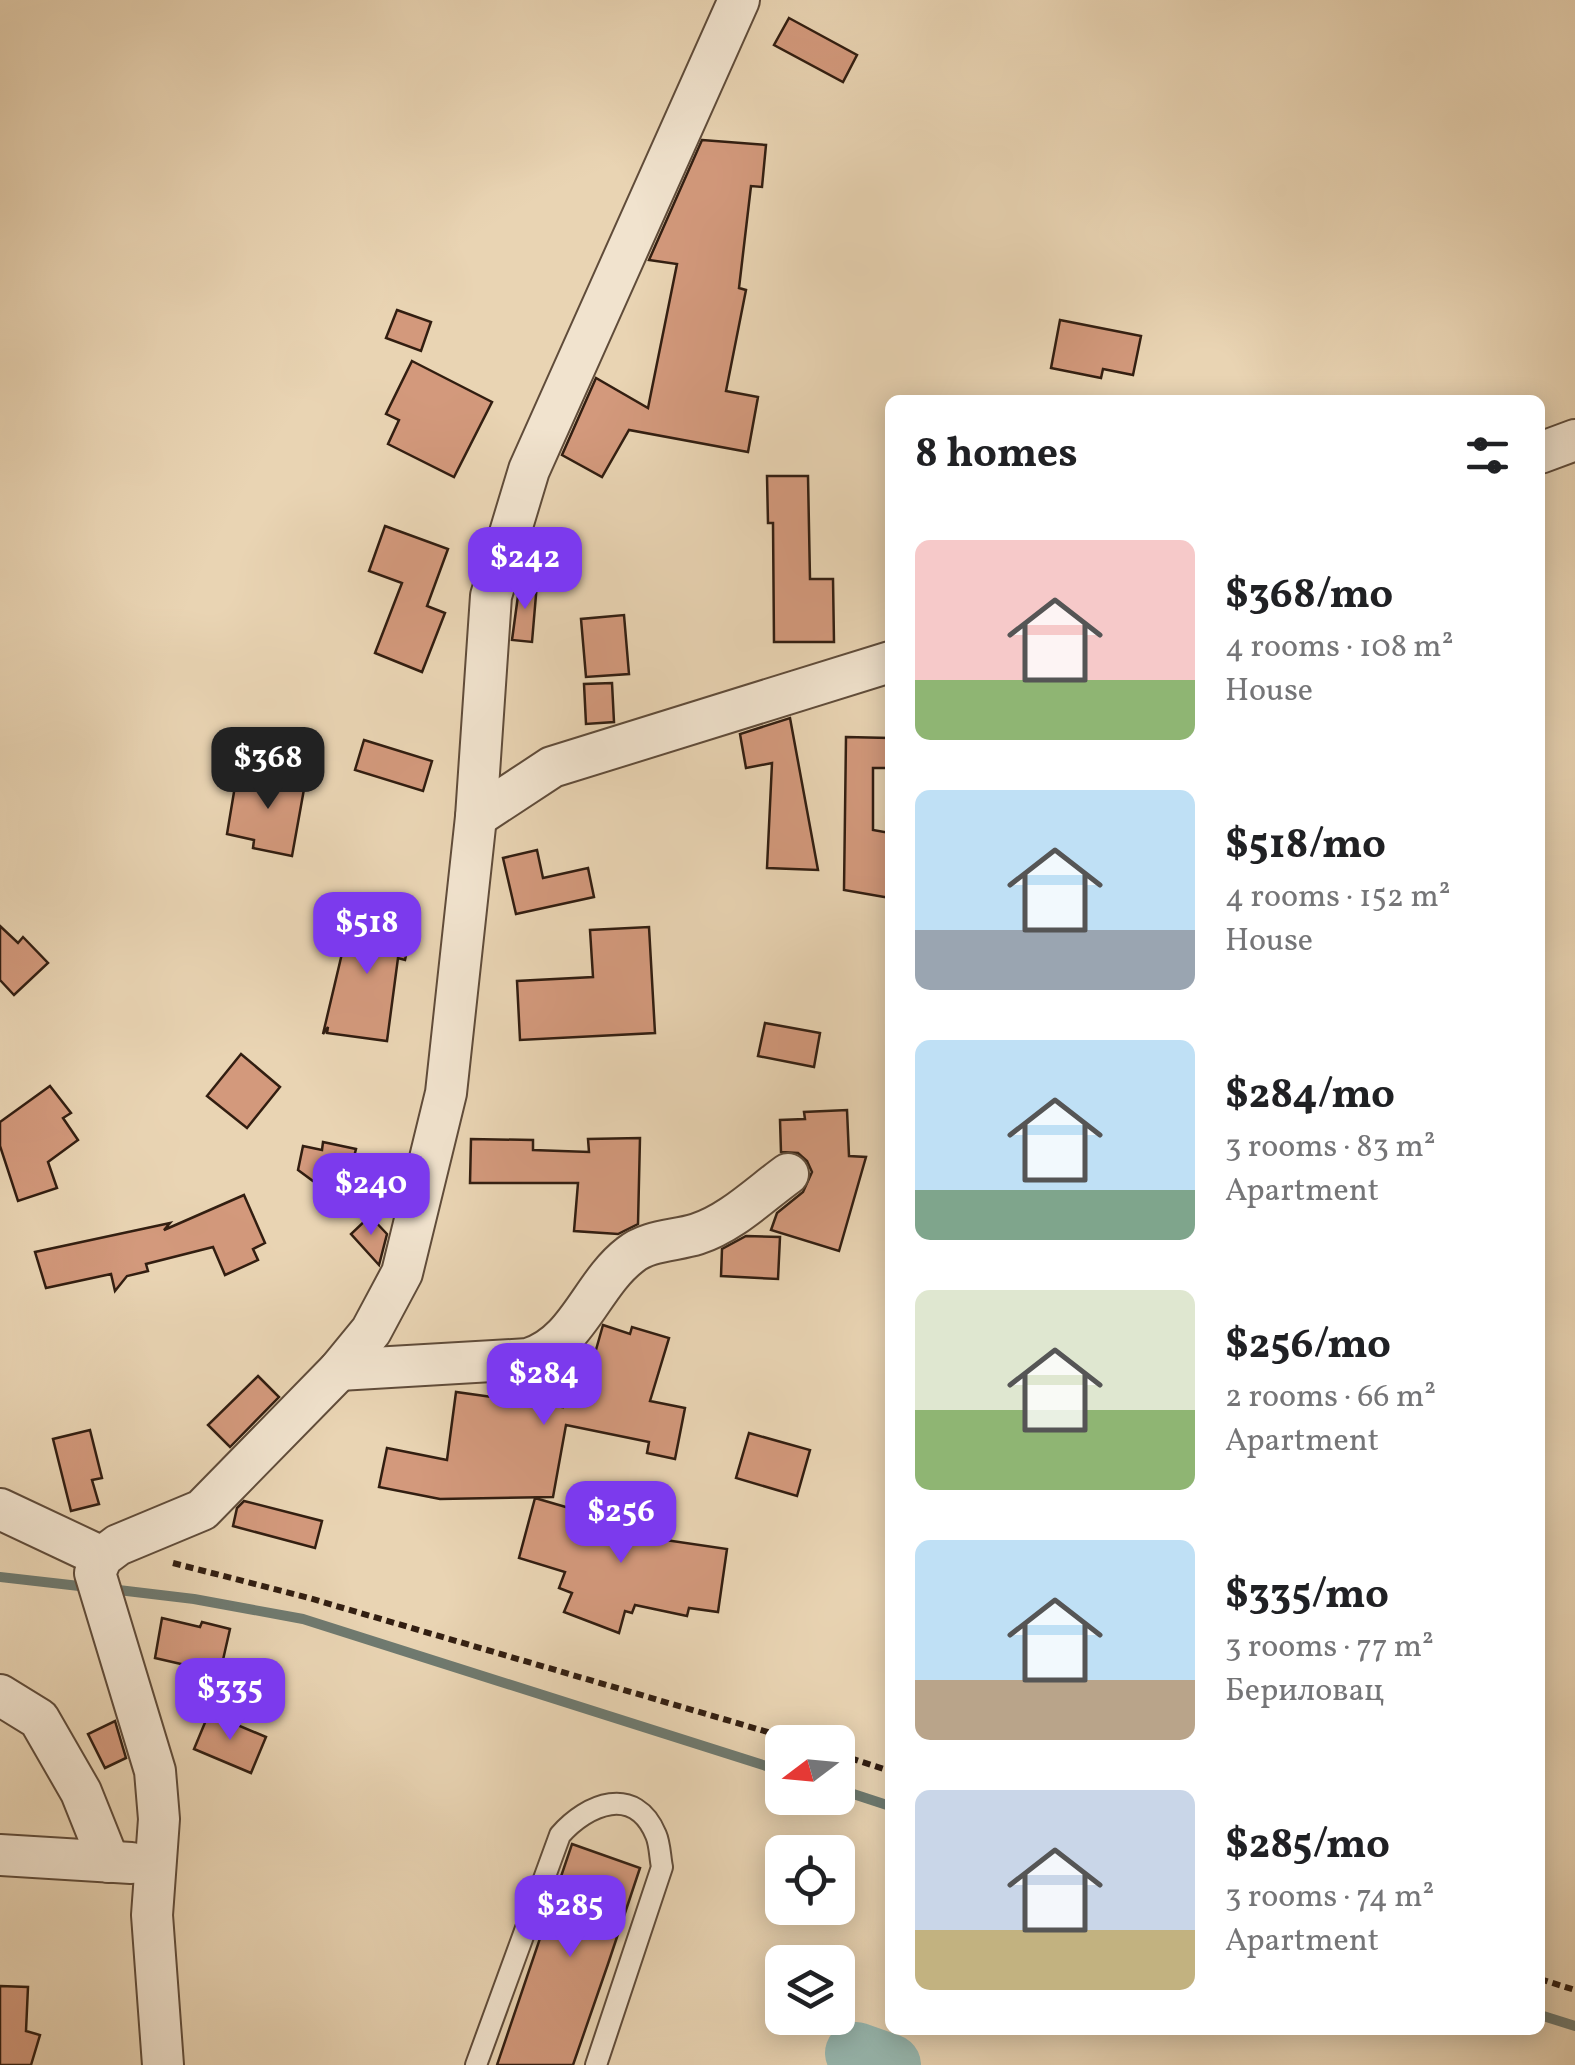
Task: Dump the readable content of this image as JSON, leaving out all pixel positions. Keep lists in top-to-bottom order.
{
  "north": "left",
  "page": {
    "heading": "8 homes",
    "list": [
      {
        "name": "$368/mo",
        "note": "4 rooms · 108 m² · House"
      },
      {
        "name": "$518/mo",
        "note": "4 rooms · 152 m² · House"
      },
      {
        "name": "$284/mo",
        "note": "3 rooms · 83 m² · Apartment"
      },
      {
        "name": "$256/mo",
        "note": "2 rooms · 66 m² · Apartment"
      },
      {
        "name": "$335/mo",
        "note": "3 rooms · 77 m² · Бериловац"
      },
      {
        "name": "$285/mo",
        "note": "3 rooms · 74 m² · Apartment"
      }
    ],
    "price": [
      "$242",
      "$368",
      "$518",
      "$240",
      "$284",
      "$256",
      "$335",
      "$285"
    ]
  }
}
